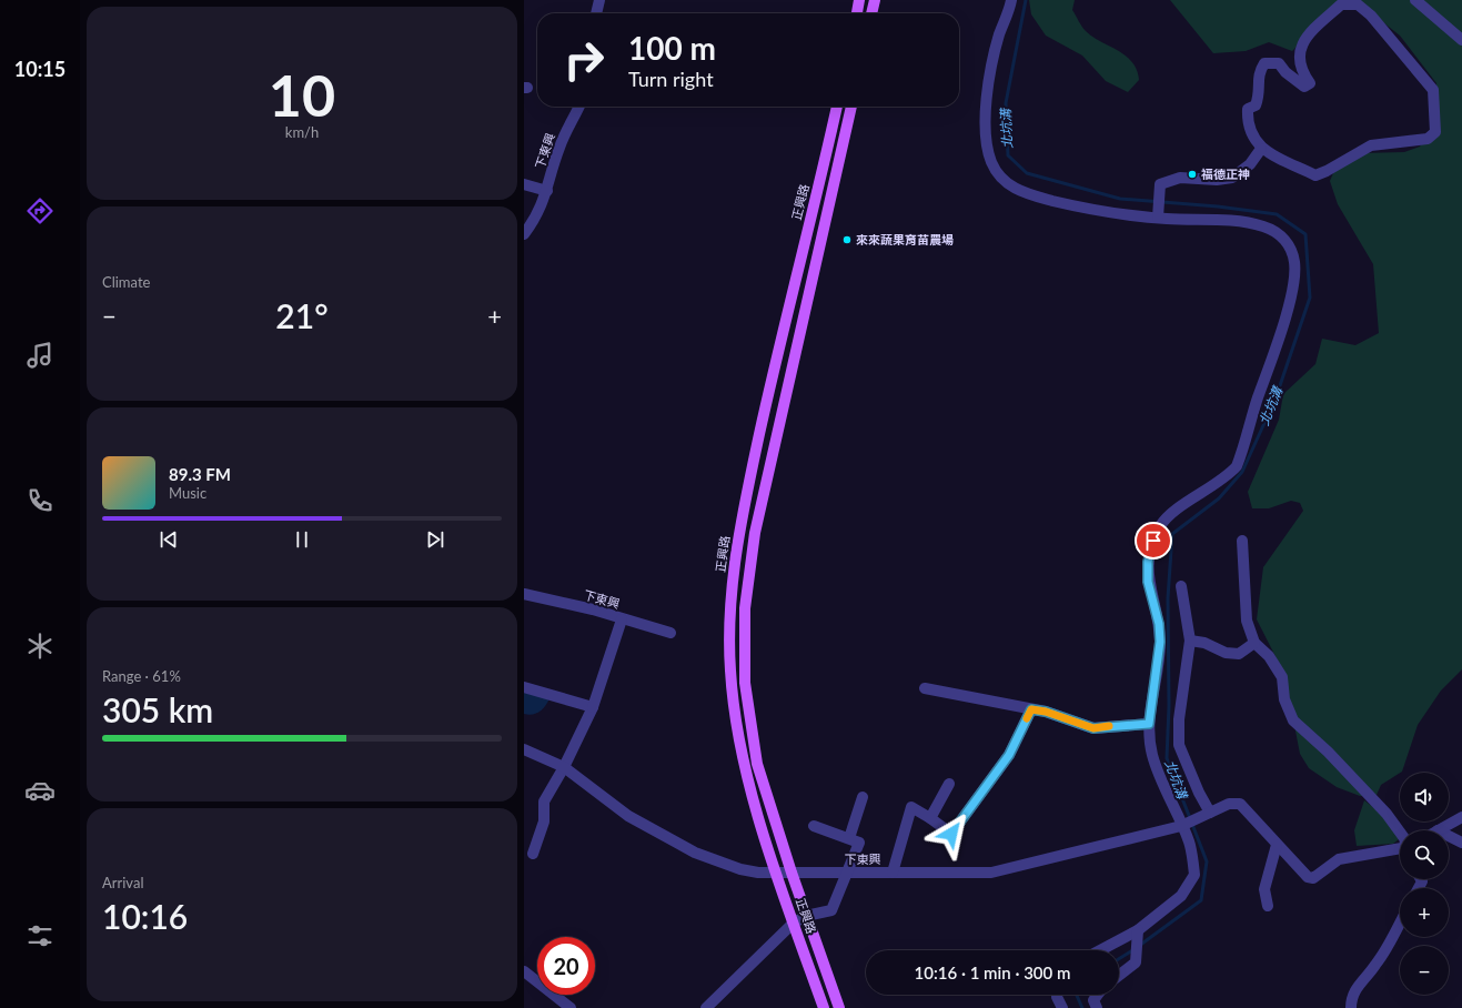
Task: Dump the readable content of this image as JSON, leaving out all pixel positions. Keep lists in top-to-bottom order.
{
  "streets": {
    "main road": ["正興路"],
    "lane": ["下東興"]
  },
  "crossings": [
    ["下東興", "正興路"]
  ],
  "water": ["北坑溝"],
  "places": ["福德正神", "來來蔬果育苗農場"],
  "page": {
    "tabs": "10:15",
    "tile": [
      ["10", "km/h"],
      "Climate",
      ["Range · 61%", "305 km"],
      ["Arrival", "10:16"]
    ],
    "turn": ["100 m", "Turn right"],
    "heat": ["−", "21°", "+"],
    "song": ["89.3 FM", "Music"],
    "map_buttons": ["+", "−"],
    "limit": "20",
    "trip": "10:16 · 1 min · 300 m"
  }
}
